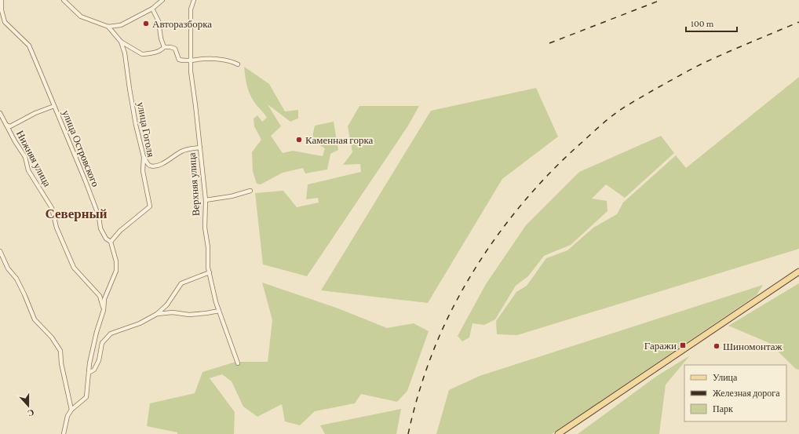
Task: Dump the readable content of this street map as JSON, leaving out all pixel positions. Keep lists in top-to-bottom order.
{
  "streets": {
    "street": [
      "улица Гоголя",
      "улица Островского",
      "Нижняя улица",
      "Верхняя улица"
    ]
  },
  "crossings": [
    ["улица Гоголя", "улица Островского"],
    ["улица Островского", "Нижняя улица"]
  ],
  "districts": ["Северный"],
  "places": {
    "other": ["Авторазборка", "Каменная горка", "Шиномонтаж"],
    "transit": ["Гаражи"]
  },
  "legend": ["Улица", "Железная дорога", "Парк"],
  "scale_bar": "100 m",
  "north": "bottom"
}
